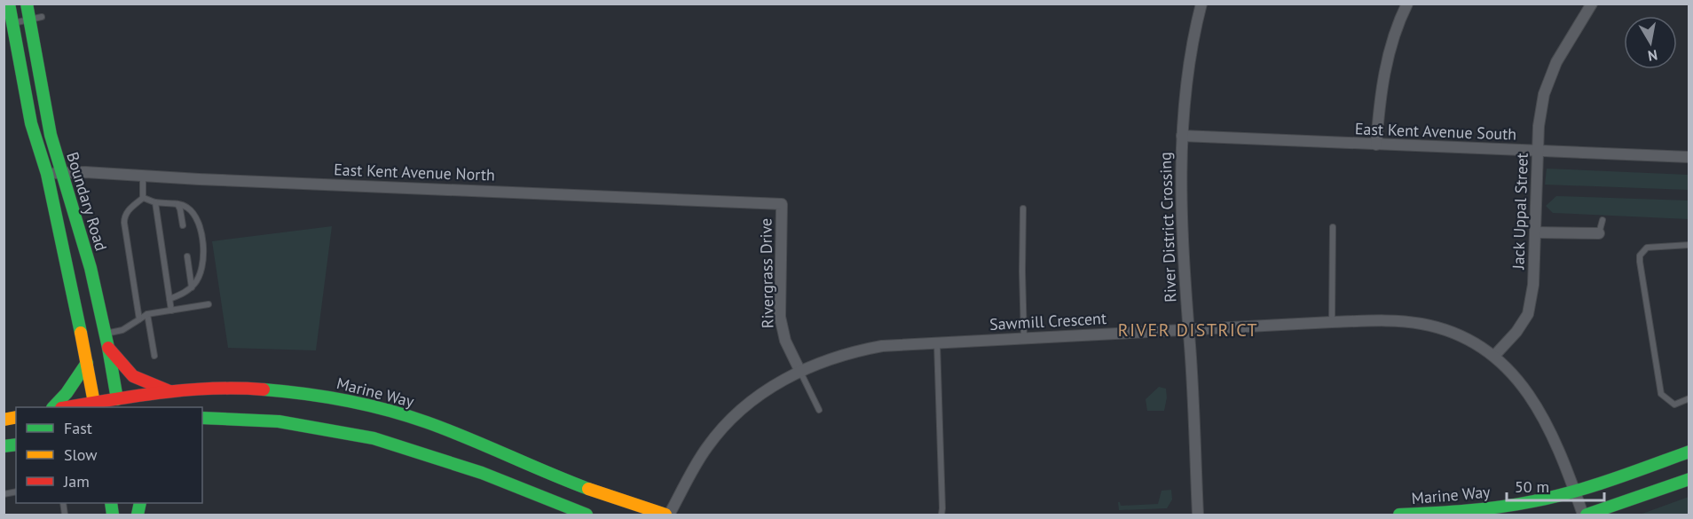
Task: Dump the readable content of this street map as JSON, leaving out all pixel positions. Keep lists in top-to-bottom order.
{
  "streets": {
    "main road": ["Boundary Road", "Marine Way"],
    "street": [
      "East Kent Avenue South",
      "East Kent Avenue North",
      "Jack Uppal Street",
      "River District Crossing",
      "Rivergrass Drive",
      "Sawmill Crescent"
    ]
  },
  "crossings": [
    ["East Kent Avenue South", "Jack Uppal Street"],
    ["East Kent Avenue South", "River District Crossing"],
    ["East Kent Avenue North", "Boundary Road"],
    ["East Kent Avenue North", "Rivergrass Drive"],
    ["Boundary Road", "Marine Way"],
    ["Jack Uppal Street", "Sawmill Crescent"],
    ["River District Crossing", "Sawmill Crescent"],
    ["Rivergrass Drive", "Sawmill Crescent"],
    ["Sawmill Crescent", "Marine Way"]
  ],
  "districts": ["RIVER DISTRICT"],
  "legend": ["Fast", "Slow", "Jam"],
  "scale_bar": "50 m",
  "north": "bottom"
}
